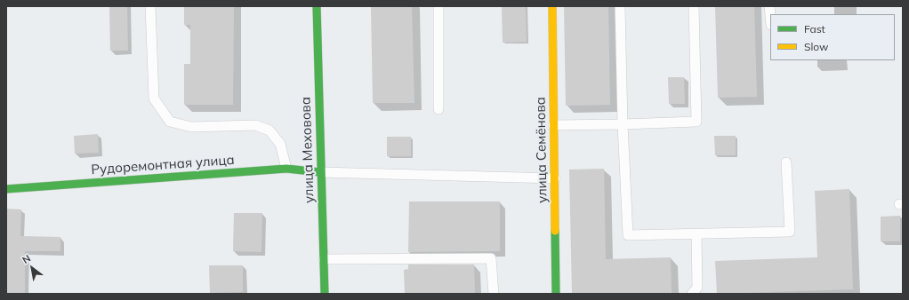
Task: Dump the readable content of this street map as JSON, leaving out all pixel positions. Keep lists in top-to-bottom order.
{
  "streets": {
    "street": ["улица Меховова", "улица Семёнова", "Рудоремонтная улица"]
  },
  "crossings": [
    ["улица Меховова", "Рудоремонтная улица"]
  ],
  "legend": ["Fast", "Slow"],
  "north": "top left"
}
